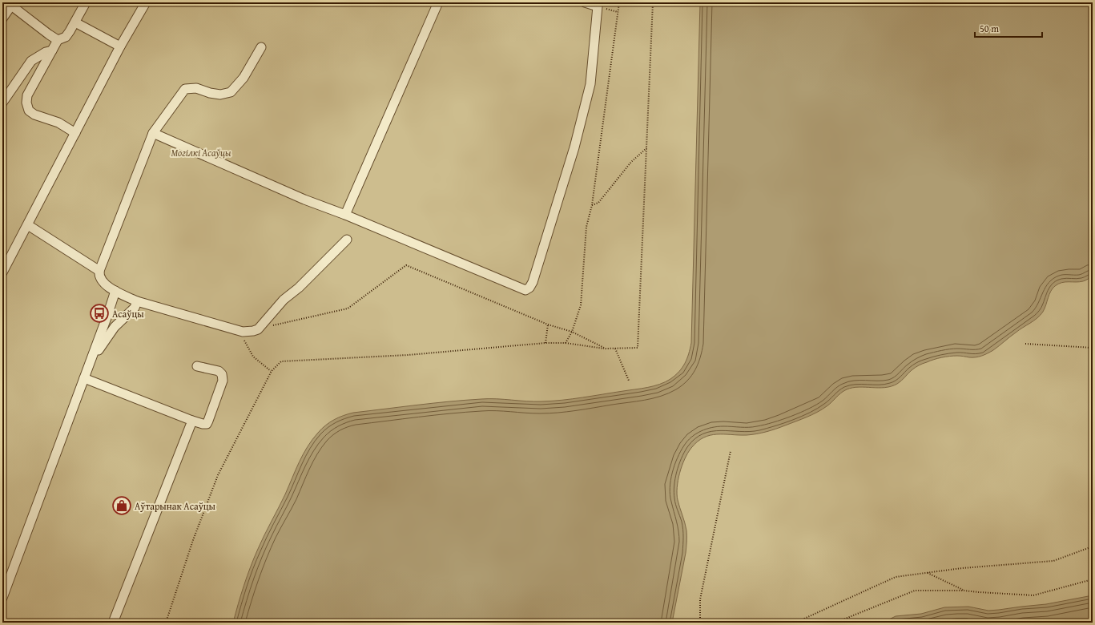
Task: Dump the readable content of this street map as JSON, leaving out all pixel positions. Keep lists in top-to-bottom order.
{
  "parks": ["Могілкі Асаўцы"],
  "places": {
    "bus stop": ["Асаўцы"],
    "shop": ["Аўтарынак Асаўцы"]
  },
  "scale_bar": "50 m"
}
